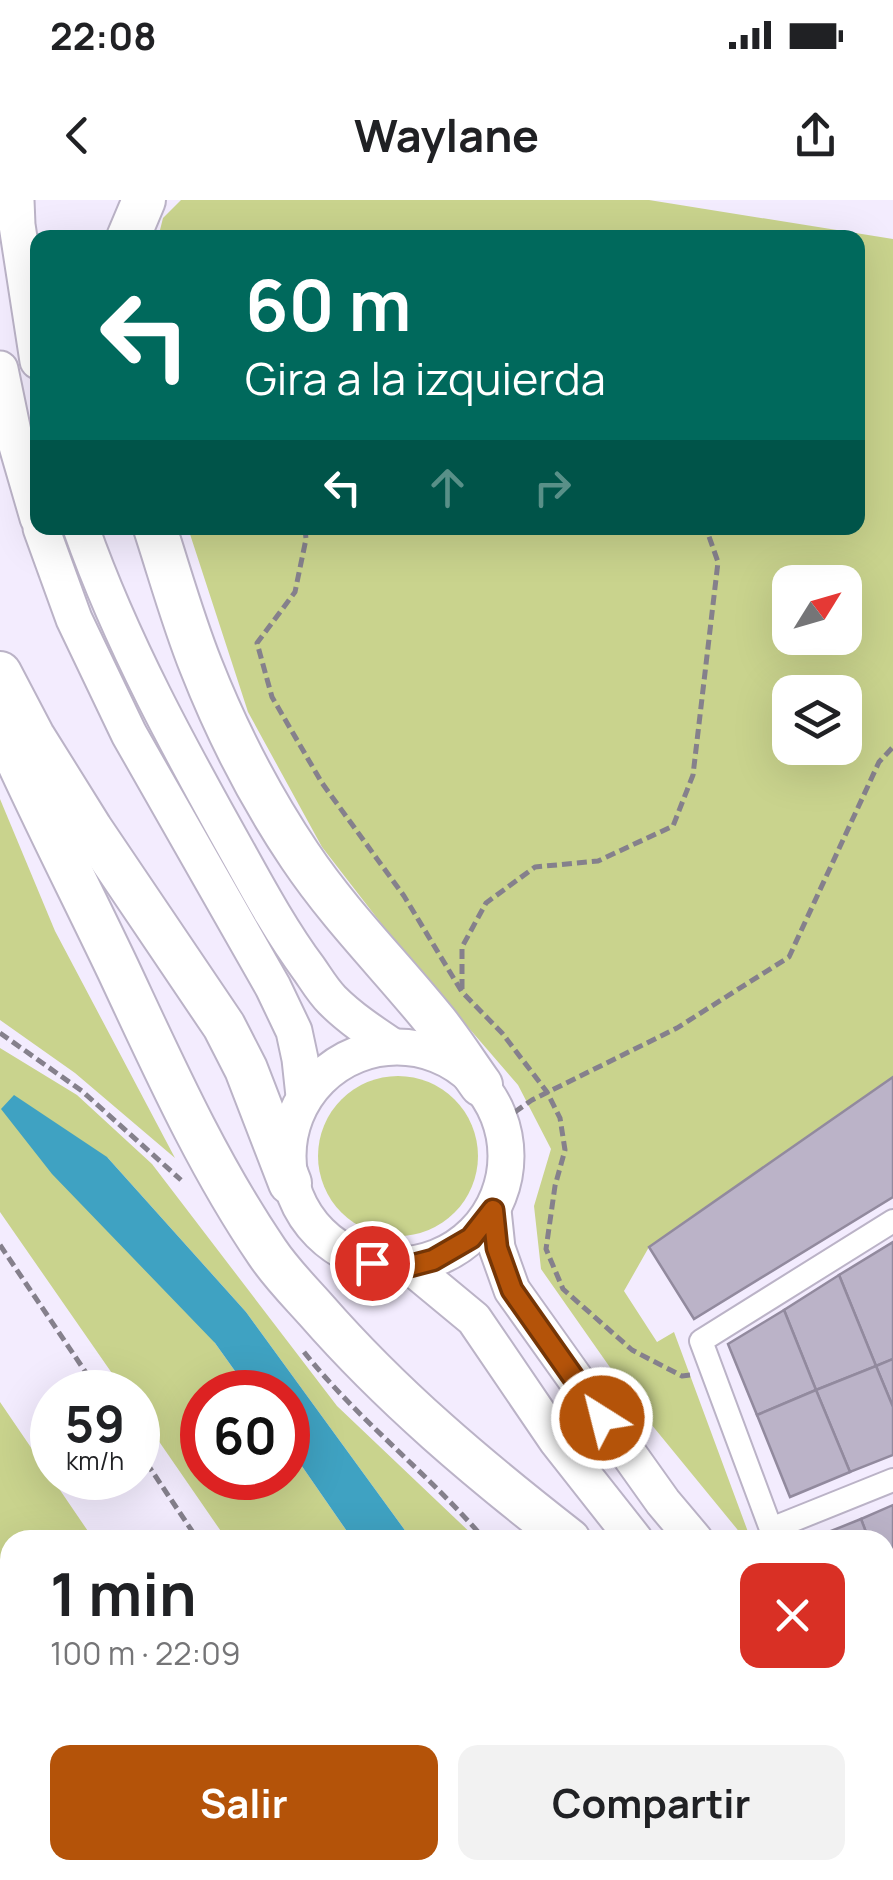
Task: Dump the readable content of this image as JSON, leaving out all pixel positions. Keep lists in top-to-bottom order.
{
  "north": "top right",
  "page": {
    "status": "22:08",
    "header": "Waylane",
    "turn": ["60 m", "Gira a la izquierda"],
    "speed": "59 km/h",
    "limit": "60",
    "heading": ["1 min", "100 m · 22:09"],
    "buttons": ["Salir", "Compartir"]
  }
}
